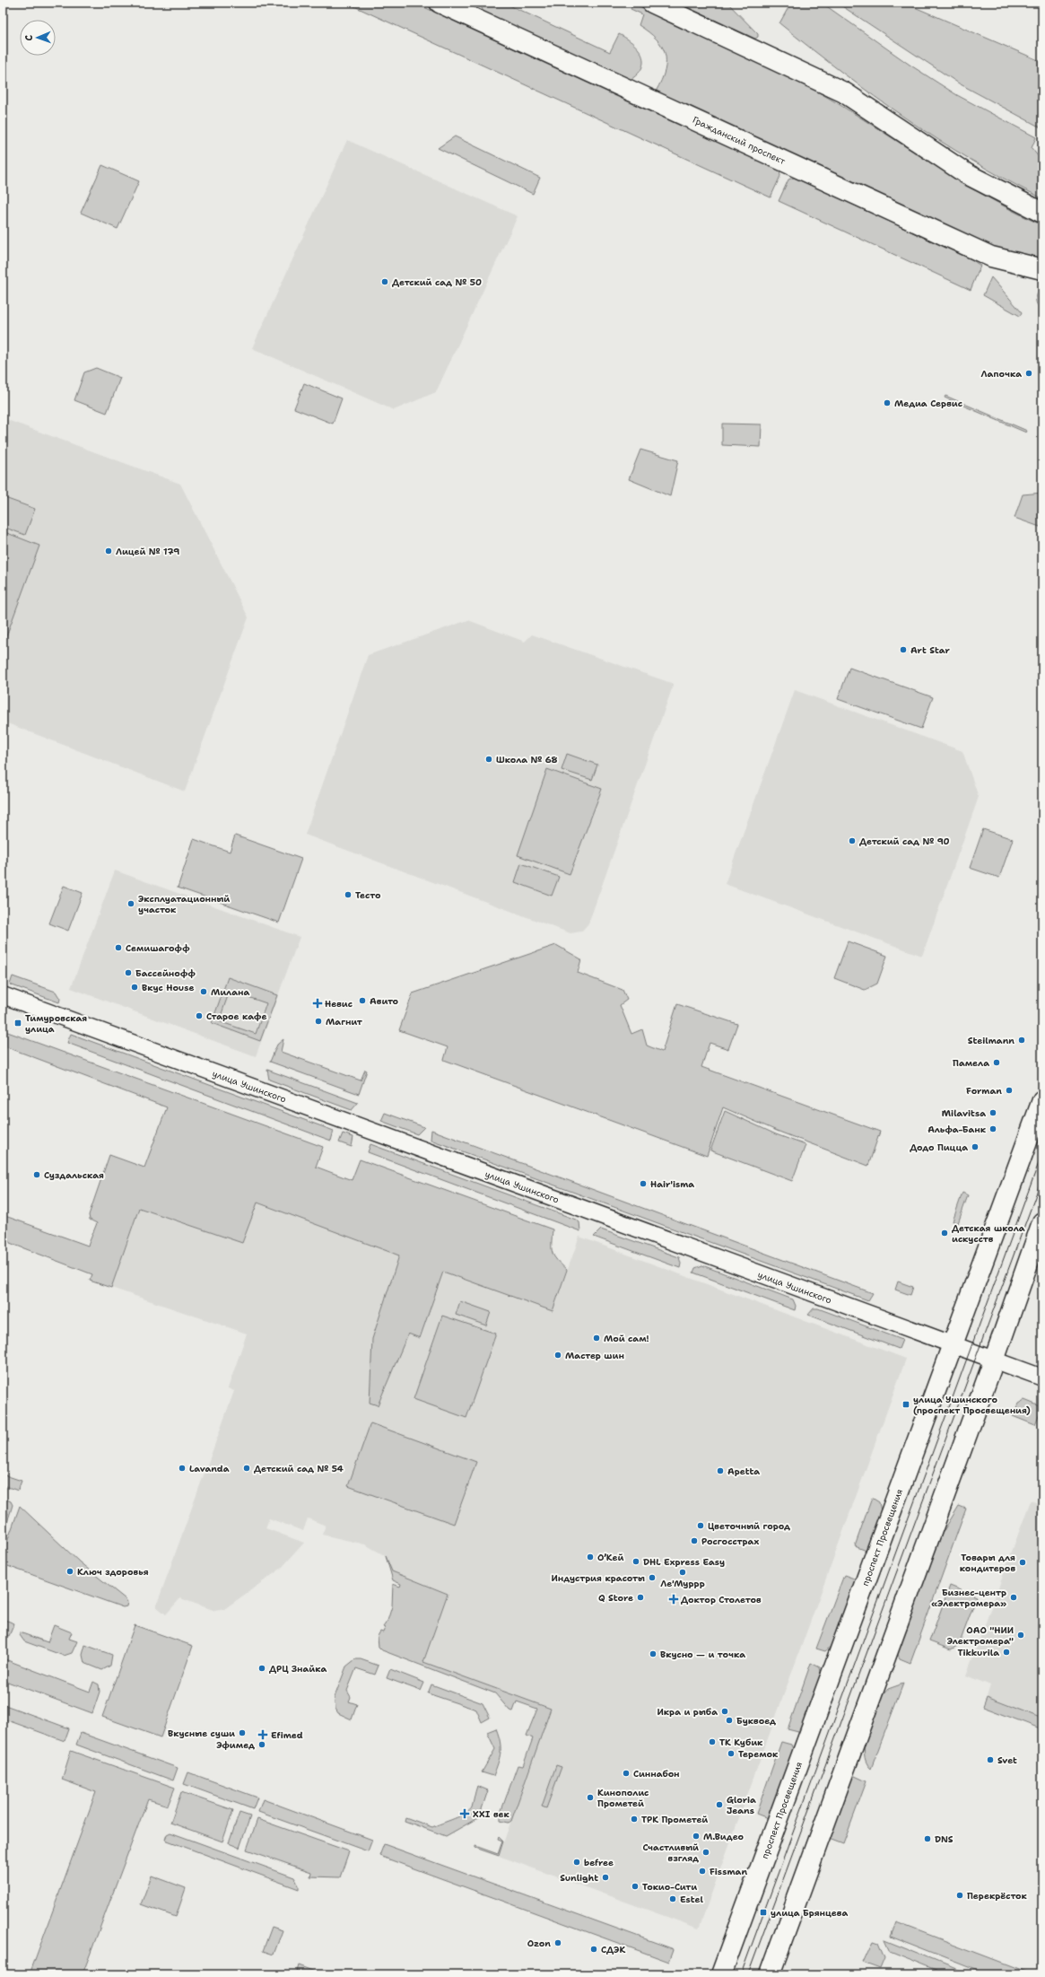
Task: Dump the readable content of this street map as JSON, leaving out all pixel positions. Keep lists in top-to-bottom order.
{
  "streets": {
    "main road": ["Гражданский проспект", "проспект Просвещения"],
    "street": ["улица Ушинского"]
  },
  "crossings": [
    ["улица Ушинского", "проспект Просвещения"]
  ],
  "places": {
    "other": [
      "Детский сад № 50",
      "Лапочка",
      "Медиа Сервис",
      "Лицей № 179",
      "Art Star",
      "Школа № 68",
      "Детский сад № 90",
      "Тесто",
      "Эксплуатационный участок",
      "Семишагофф",
      "Бассейнофф",
      "Вкус House",
      "Милана",
      "Авито",
      "Старое кафе",
      "Магнит",
      "Steilmann",
      "Памела",
      "Forman",
      "Milavitsa",
      "Альфа-Банк",
      "Додо Пицца",
      "Суздальская",
      "Hair'isma",
      "Детская школа искусств",
      "Мой сам!",
      "Мастер шин",
      "Lavanda",
      "Детский сад № 54",
      "Apetta",
      "Цветочный город",
      "Росгосстрах",
      "О’Кей",
      "DHL Express Easy",
      "Товары для кондитеров",
      "Ключ здоровья",
      "Ле'Муррр",
      "Индустрия красоты",
      "Q Store",
      "Бизнес-центр «Электромера»",
      "ОАО \"НИИ Электромера\"",
      "Tikkurila",
      "Вкусно — и точка",
      "ДРЦ Знайка",
      "Икра и рыба",
      "Буквоед",
      "Вкусные суши",
      "ТК Кубик",
      "Эфимед",
      "Теремок",
      "Svet",
      "Синнабон",
      "Кинополис Прометей",
      "Gloria Jeans",
      "ТРК Прометей",
      "М.Видео",
      "DNS",
      "Счастливый взгляд",
      "befree",
      "Fissman",
      "Sunlight",
      "Токио-Сити",
      "Перекрёсток",
      "Estel",
      "Ozon",
      "СДЭК"
    ],
    "health": [
      "Невис",
      "Доктор Столетов",
      "Efimed",
      "XXI век"
    ],
    "transit": ["Тимуровская улица", "улица Ушинского (проспект Просвещения)", "улица Брянцева"]
  },
  "north": "left"
}
